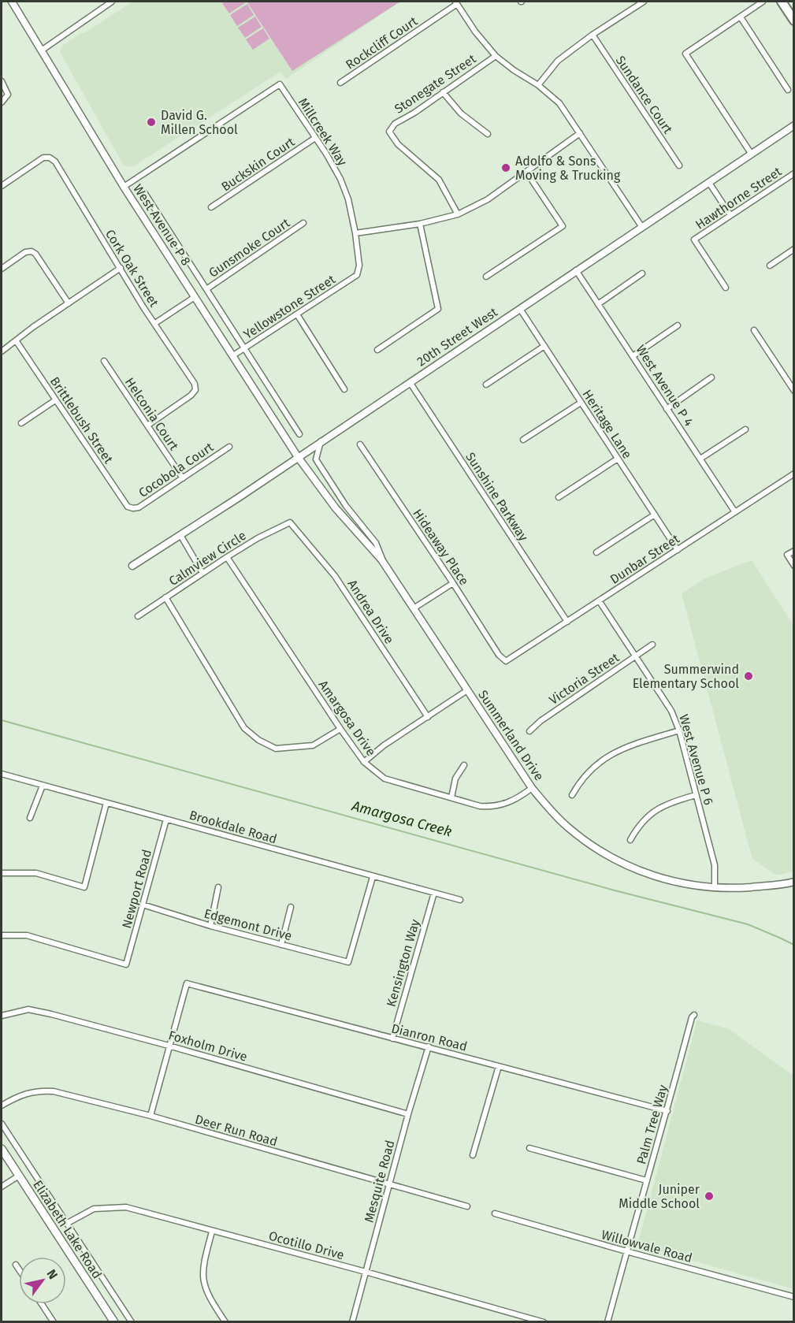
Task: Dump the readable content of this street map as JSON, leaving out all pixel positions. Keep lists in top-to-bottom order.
{
  "streets": {
    "main road": ["Elizabeth Lake Road"],
    "street": [
      "Rockcliff Court",
      "Stonegate Street",
      "Sundance Court",
      "Millcreek Way",
      "Buckskin Court",
      "Hawthorne Street",
      "West Avenue P 8",
      "Gunsmoke Court",
      "Cork Oak Street",
      "Yellowstone Street",
      "20th Street West",
      "West Avenue P 4",
      "Helconia Court",
      "Brittlebush Street",
      "Heritage Lane",
      "Cocobola Court",
      "Sunshine Parkway",
      "Hideaway Place",
      "Calmview Circle",
      "Dunbar Street",
      "Andrea Drive",
      "Victoria Street",
      "Amargosa Drive",
      "Summerland Drive",
      "West Avenue P 6",
      "Brookdale Road",
      "Newport Road",
      "Edgemont Drive",
      "Kensington Way",
      "Dianron Road",
      "Foxholm Drive",
      "Palm Tree Way",
      "Deer Run Road",
      "Mesquite Road",
      "Ocotillo Drive",
      "Willowvale Road"
    ]
  },
  "crossings": [
    ["Millcreek Way", "Buckskin Court"],
    ["Millcreek Way", "West Avenue P 8"],
    ["Millcreek Way", "Yellowstone Street"],
    ["West Avenue P 8", "Gunsmoke Court"],
    ["West Avenue P 8", "Yellowstone Street"],
    ["West Avenue P 8", "20th Street West"],
    ["West Avenue P 8", "Summerland Drive"],
    ["Cork Oak Street", "Helconia Court"],
    ["20th Street West", "West Avenue P 4"],
    ["20th Street West", "Heritage Lane"],
    ["20th Street West", "Sunshine Parkway"],
    ["20th Street West", "Summerland Drive"],
    ["West Avenue P 4", "Dunbar Street"],
    ["Helconia Court", "Cocobola Court"],
    ["Brittlebush Street", "Cocobola Court"],
    ["Heritage Lane", "Dunbar Street"],
    ["Sunshine Parkway", "Dunbar Street"],
    ["Hideaway Place", "Dunbar Street"],
    ["Calmview Circle", "Andrea Drive"],
    ["Calmview Circle", "Amargosa Drive"],
    ["Dunbar Street", "West Avenue P 6"],
    ["Victoria Street", "West Avenue P 6"],
    ["Amargosa Drive", "Summerland Drive"],
    ["Summerland Drive", "West Avenue P 6"],
    ["Brookdale Road", "Newport Road"],
    ["Brookdale Road", "Edgemont Drive"],
    ["Brookdale Road", "Kensington Way"],
    ["Newport Road", "Edgemont Drive"],
    ["Kensington Way", "Dianron Road"],
    ["Dianron Road", "Foxholm Drive"],
    ["Dianron Road", "Palm Tree Way"],
    ["Dianron Road", "Mesquite Road"],
    ["Foxholm Drive", "Mesquite Road"],
    ["Palm Tree Way", "Willowvale Road"],
    ["Deer Run Road", "Mesquite Road"],
    ["Mesquite Road", "Ocotillo Drive"]
  ],
  "water": ["Amargosa Creek"],
  "places": [
    "David G. Millen School",
    "Adolfo & Sons Moving & Trucking",
    "Summerwind Elementary School",
    "Juniper Middle School"
  ],
  "north": "top right"
}
